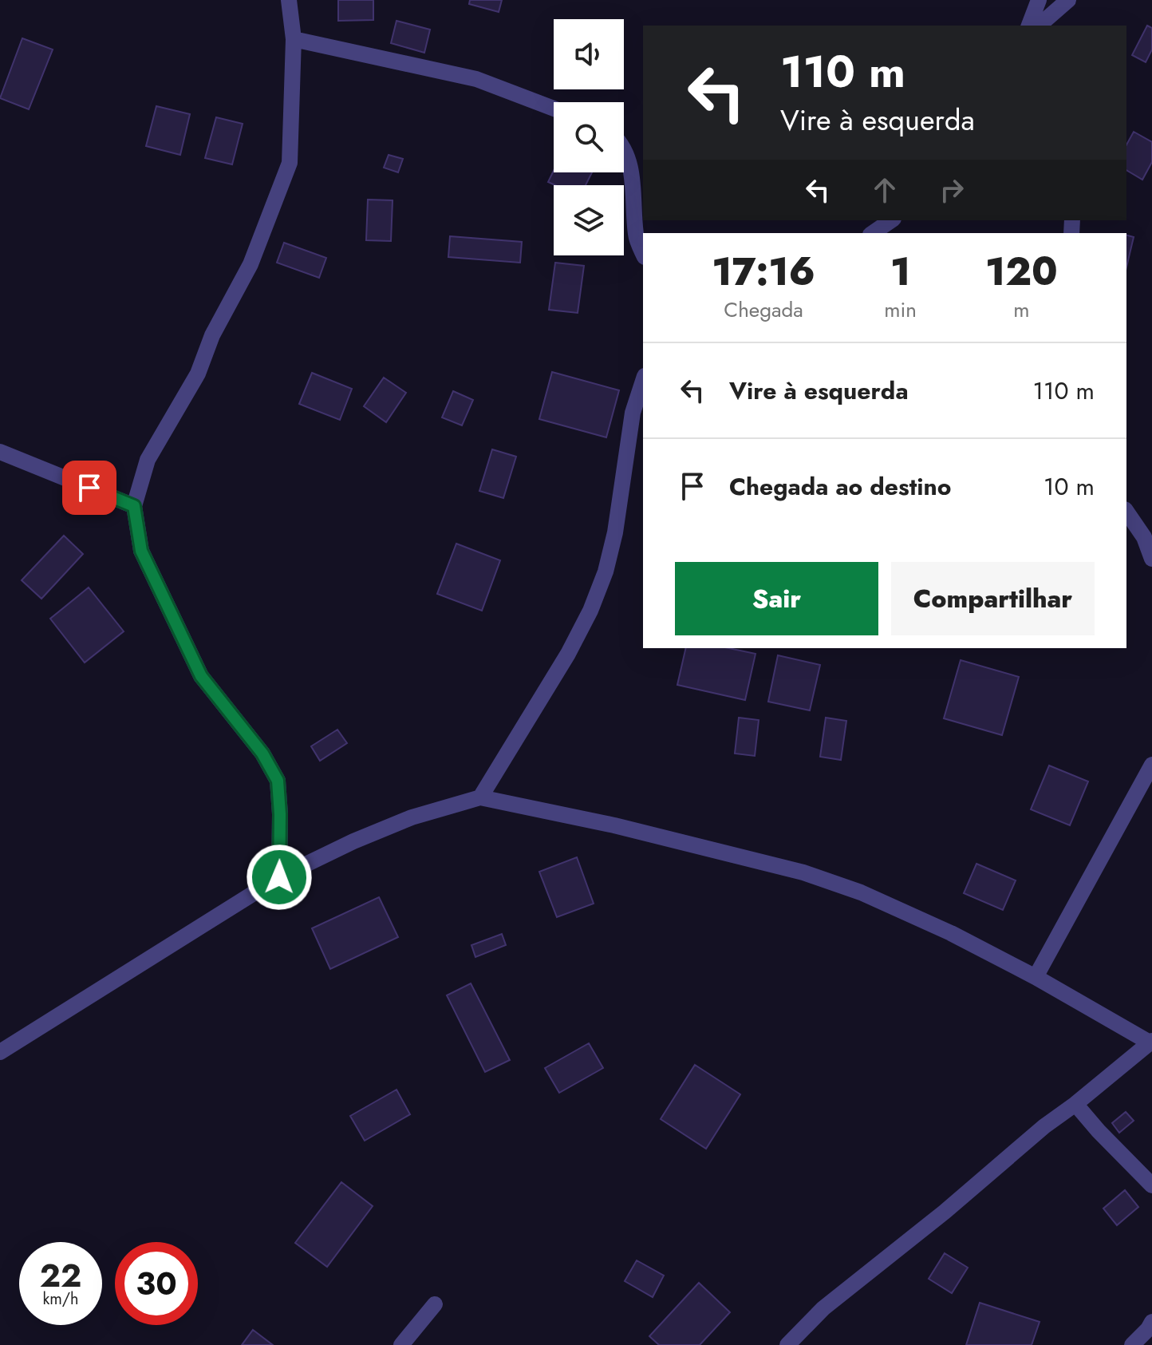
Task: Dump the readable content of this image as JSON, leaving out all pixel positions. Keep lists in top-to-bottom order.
{
  "page": {
    "turn": ["110 m", "Vire à esquerda"],
    "eta": [
      "17:16",
      "Chegada",
      "1",
      "min",
      "120",
      "m"
    ],
    "list": [
      {
        "name": "Vire à esquerda",
        "value": "110 m"
      },
      {
        "name": "Chegada ao destino",
        "value": "10 m"
      }
    ],
    "buttons": ["Sair", "Compartilhar"],
    "speed": "22 km/h",
    "limit": "30"
  }
}
